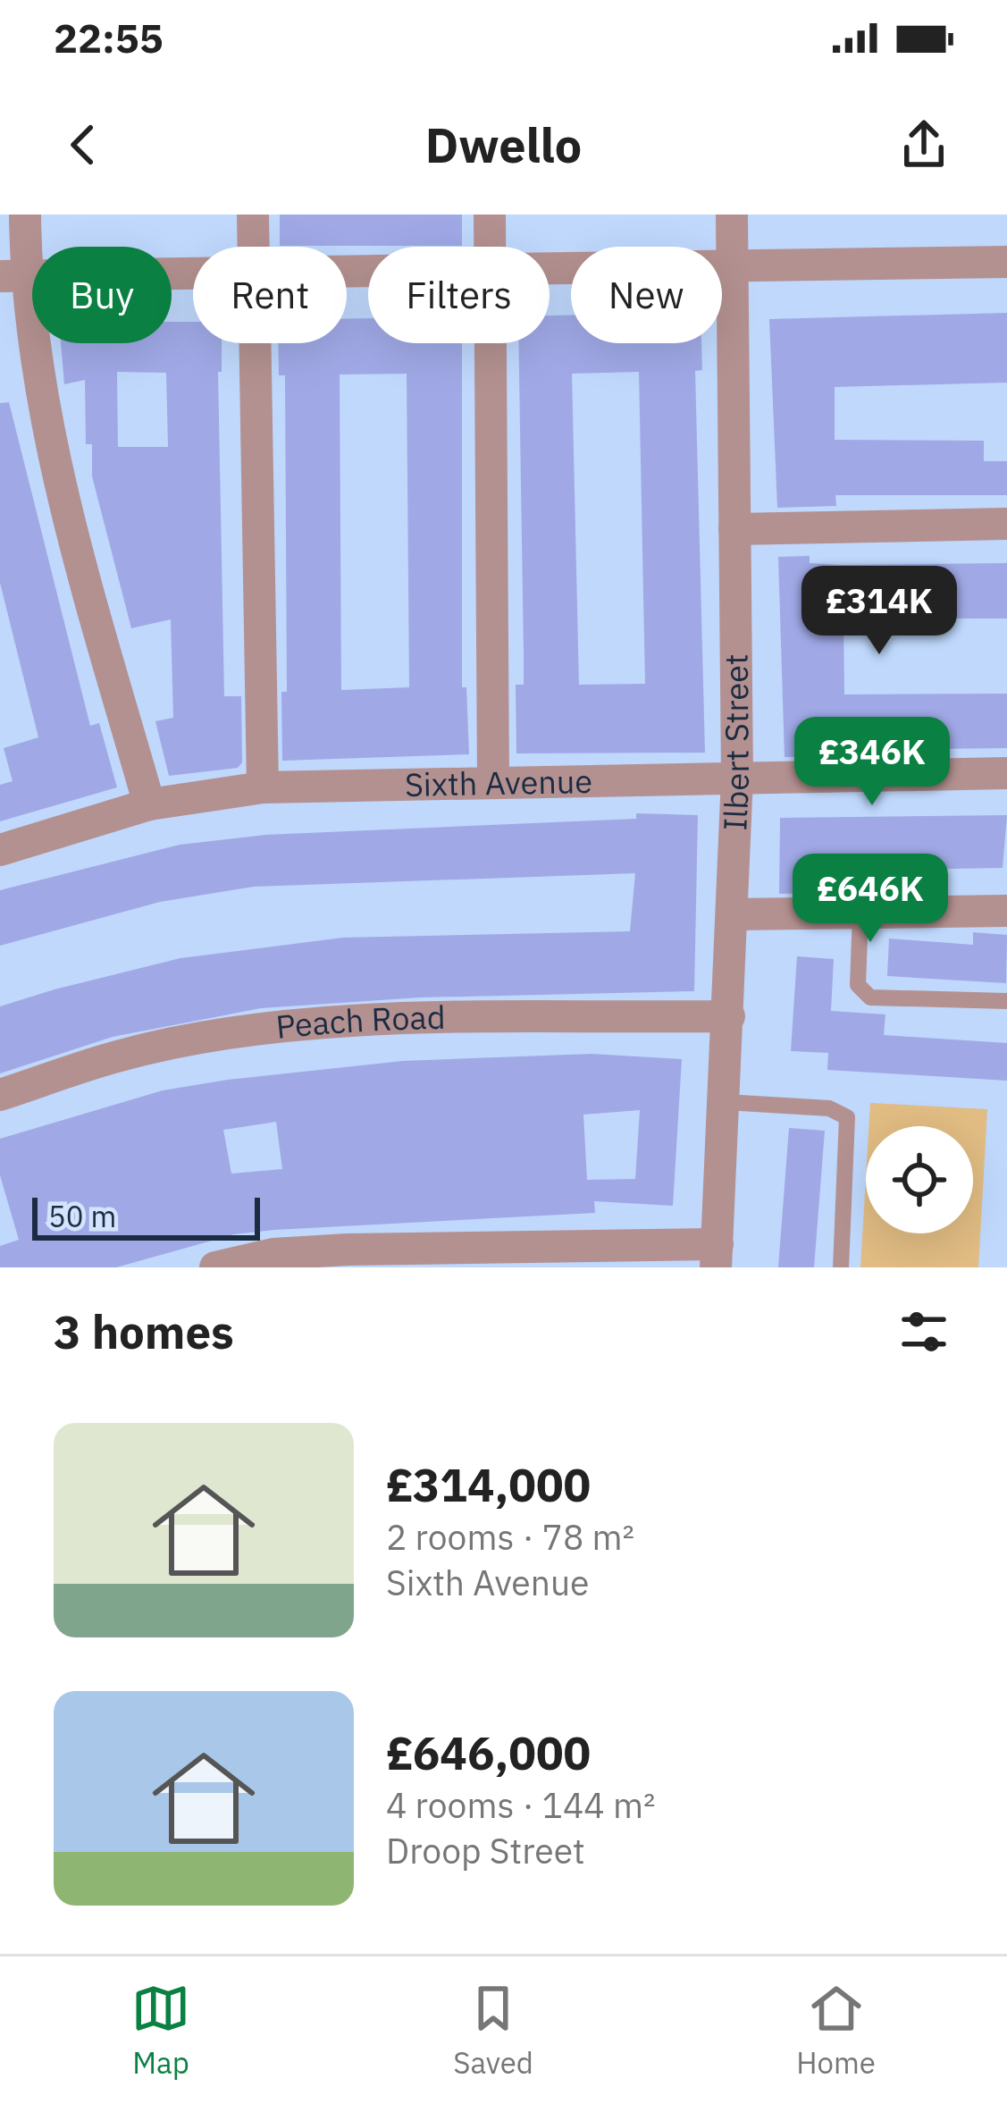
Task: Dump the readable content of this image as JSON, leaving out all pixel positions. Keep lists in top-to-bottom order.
{
  "streets": {
    "street": ["Ilbert Street", "Sixth Avenue", "Peach Road"]
  },
  "crossings": [
    ["Ilbert Street", "Sixth Avenue"],
    ["Ilbert Street", "Peach Road"]
  ],
  "scale_bar": "50 m",
  "page": {
    "status": "22:55",
    "header": "Dwello",
    "chip": [
      "Buy",
      "Rent",
      "Filters",
      "New"
    ],
    "price": ["£314K", "£346K", "£646K"],
    "scale": "50 m",
    "heading": "3 homes",
    "list": [
      {
        "name": "£314,000",
        "note": "2 rooms · 78 m² · Sixth Avenue"
      },
      {
        "name": "£646,000",
        "note": "4 rooms · 144 m² · Droop Street"
      }
    ],
    "tabs": ["Map", "Saved", "Home"]
  }
}
